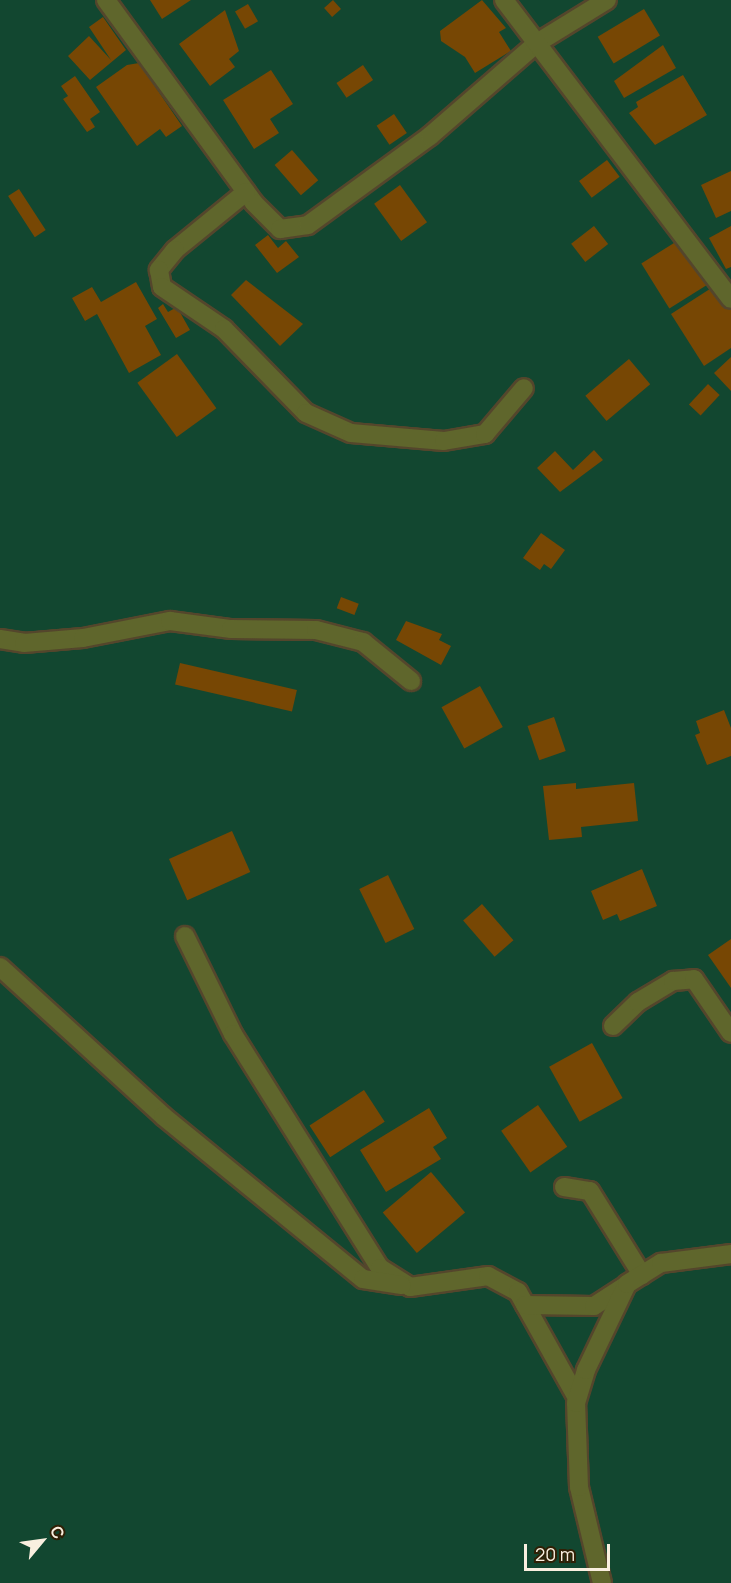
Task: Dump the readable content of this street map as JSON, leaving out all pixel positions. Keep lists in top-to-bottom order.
{
  "scale_bar": "20 m",
  "north": "top right"
}
